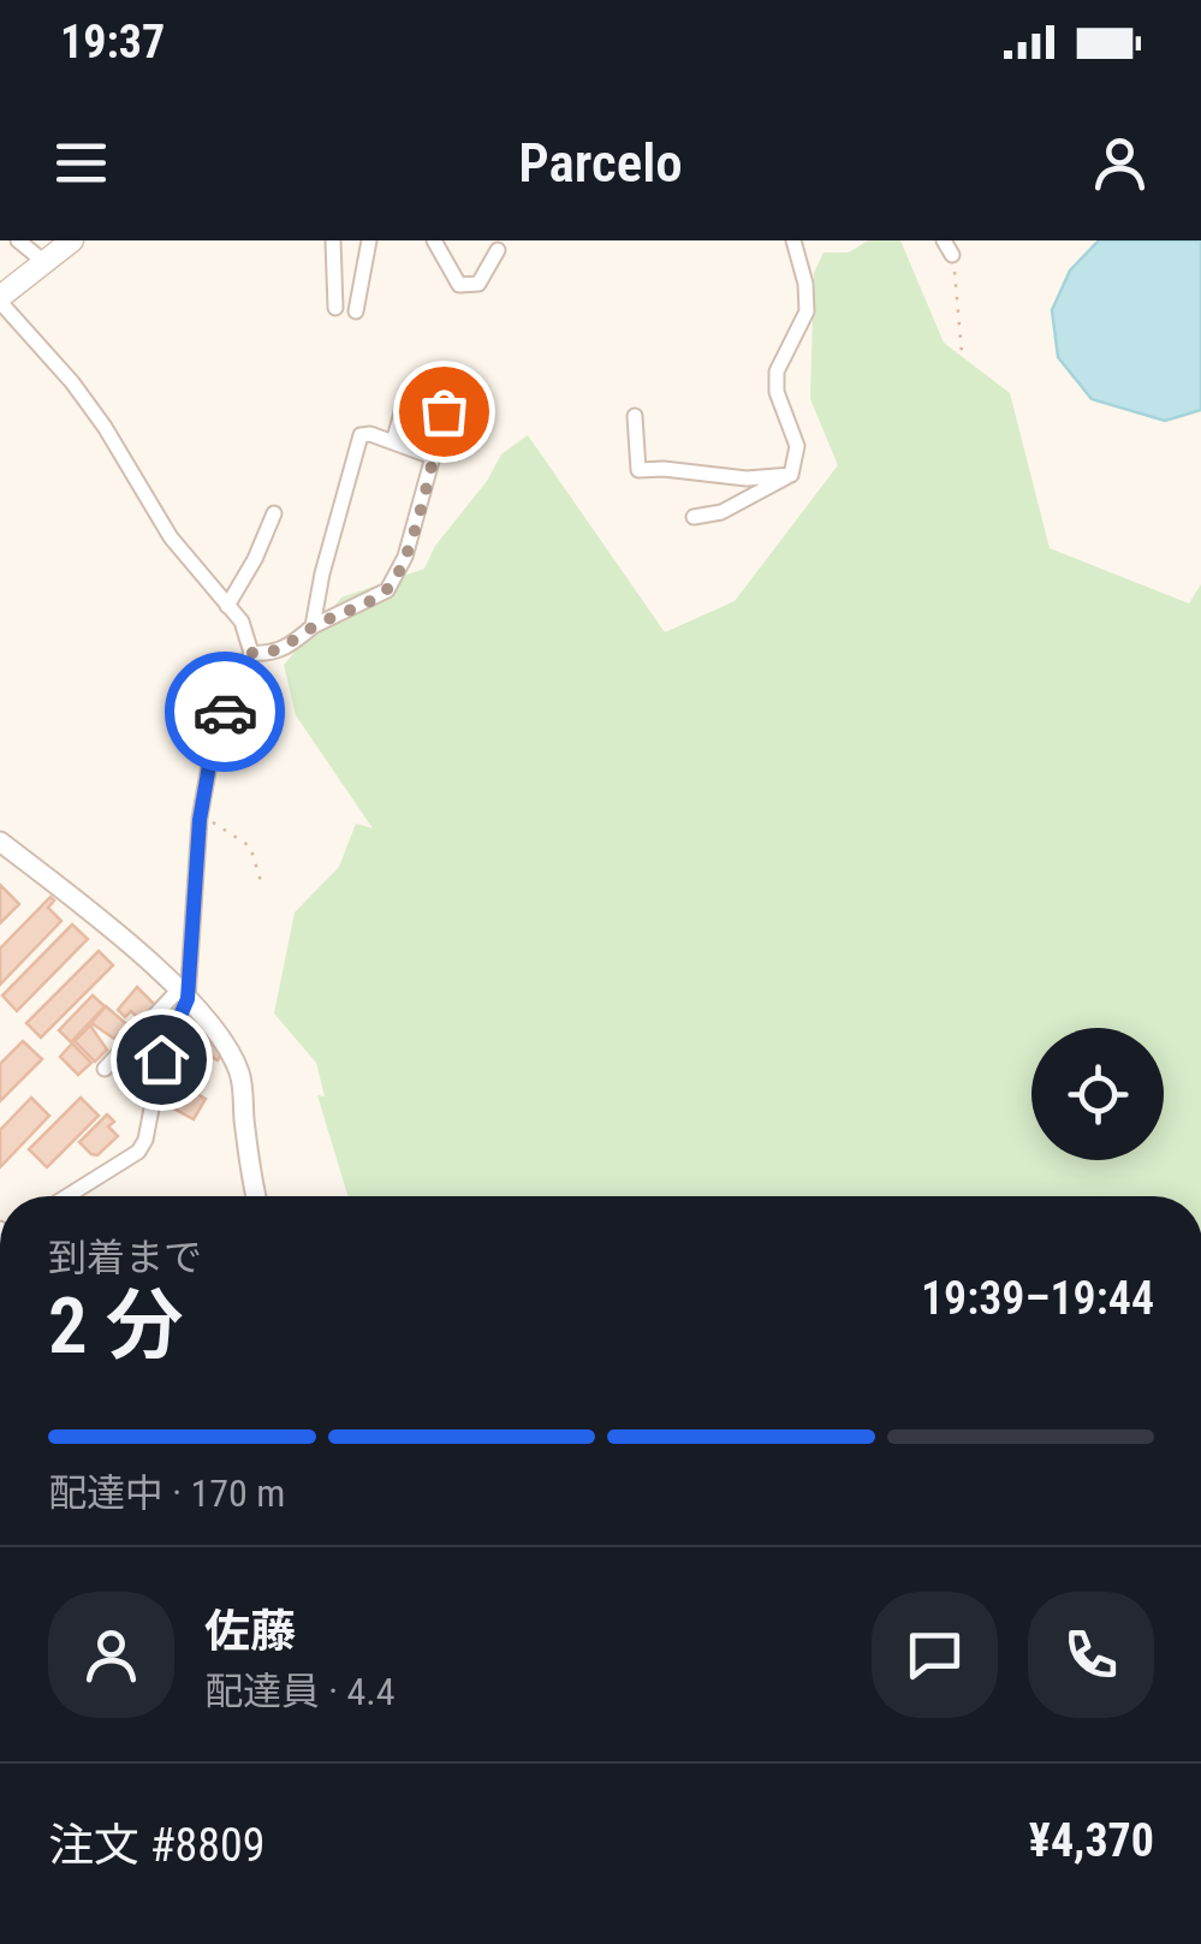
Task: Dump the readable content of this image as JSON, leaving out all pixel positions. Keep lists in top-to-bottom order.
{
  "page": {
    "status": "19:37",
    "header": "Parcelo",
    "heading": ["2 分", "到着まで", "19:39–19:44"],
    "panel": [
      "佐藤",
      "配達員 · 4.4",
      "注文 #8809",
      "¥4,370"
    ],
    "bar": "配達中 · 170 m"
  }
}
